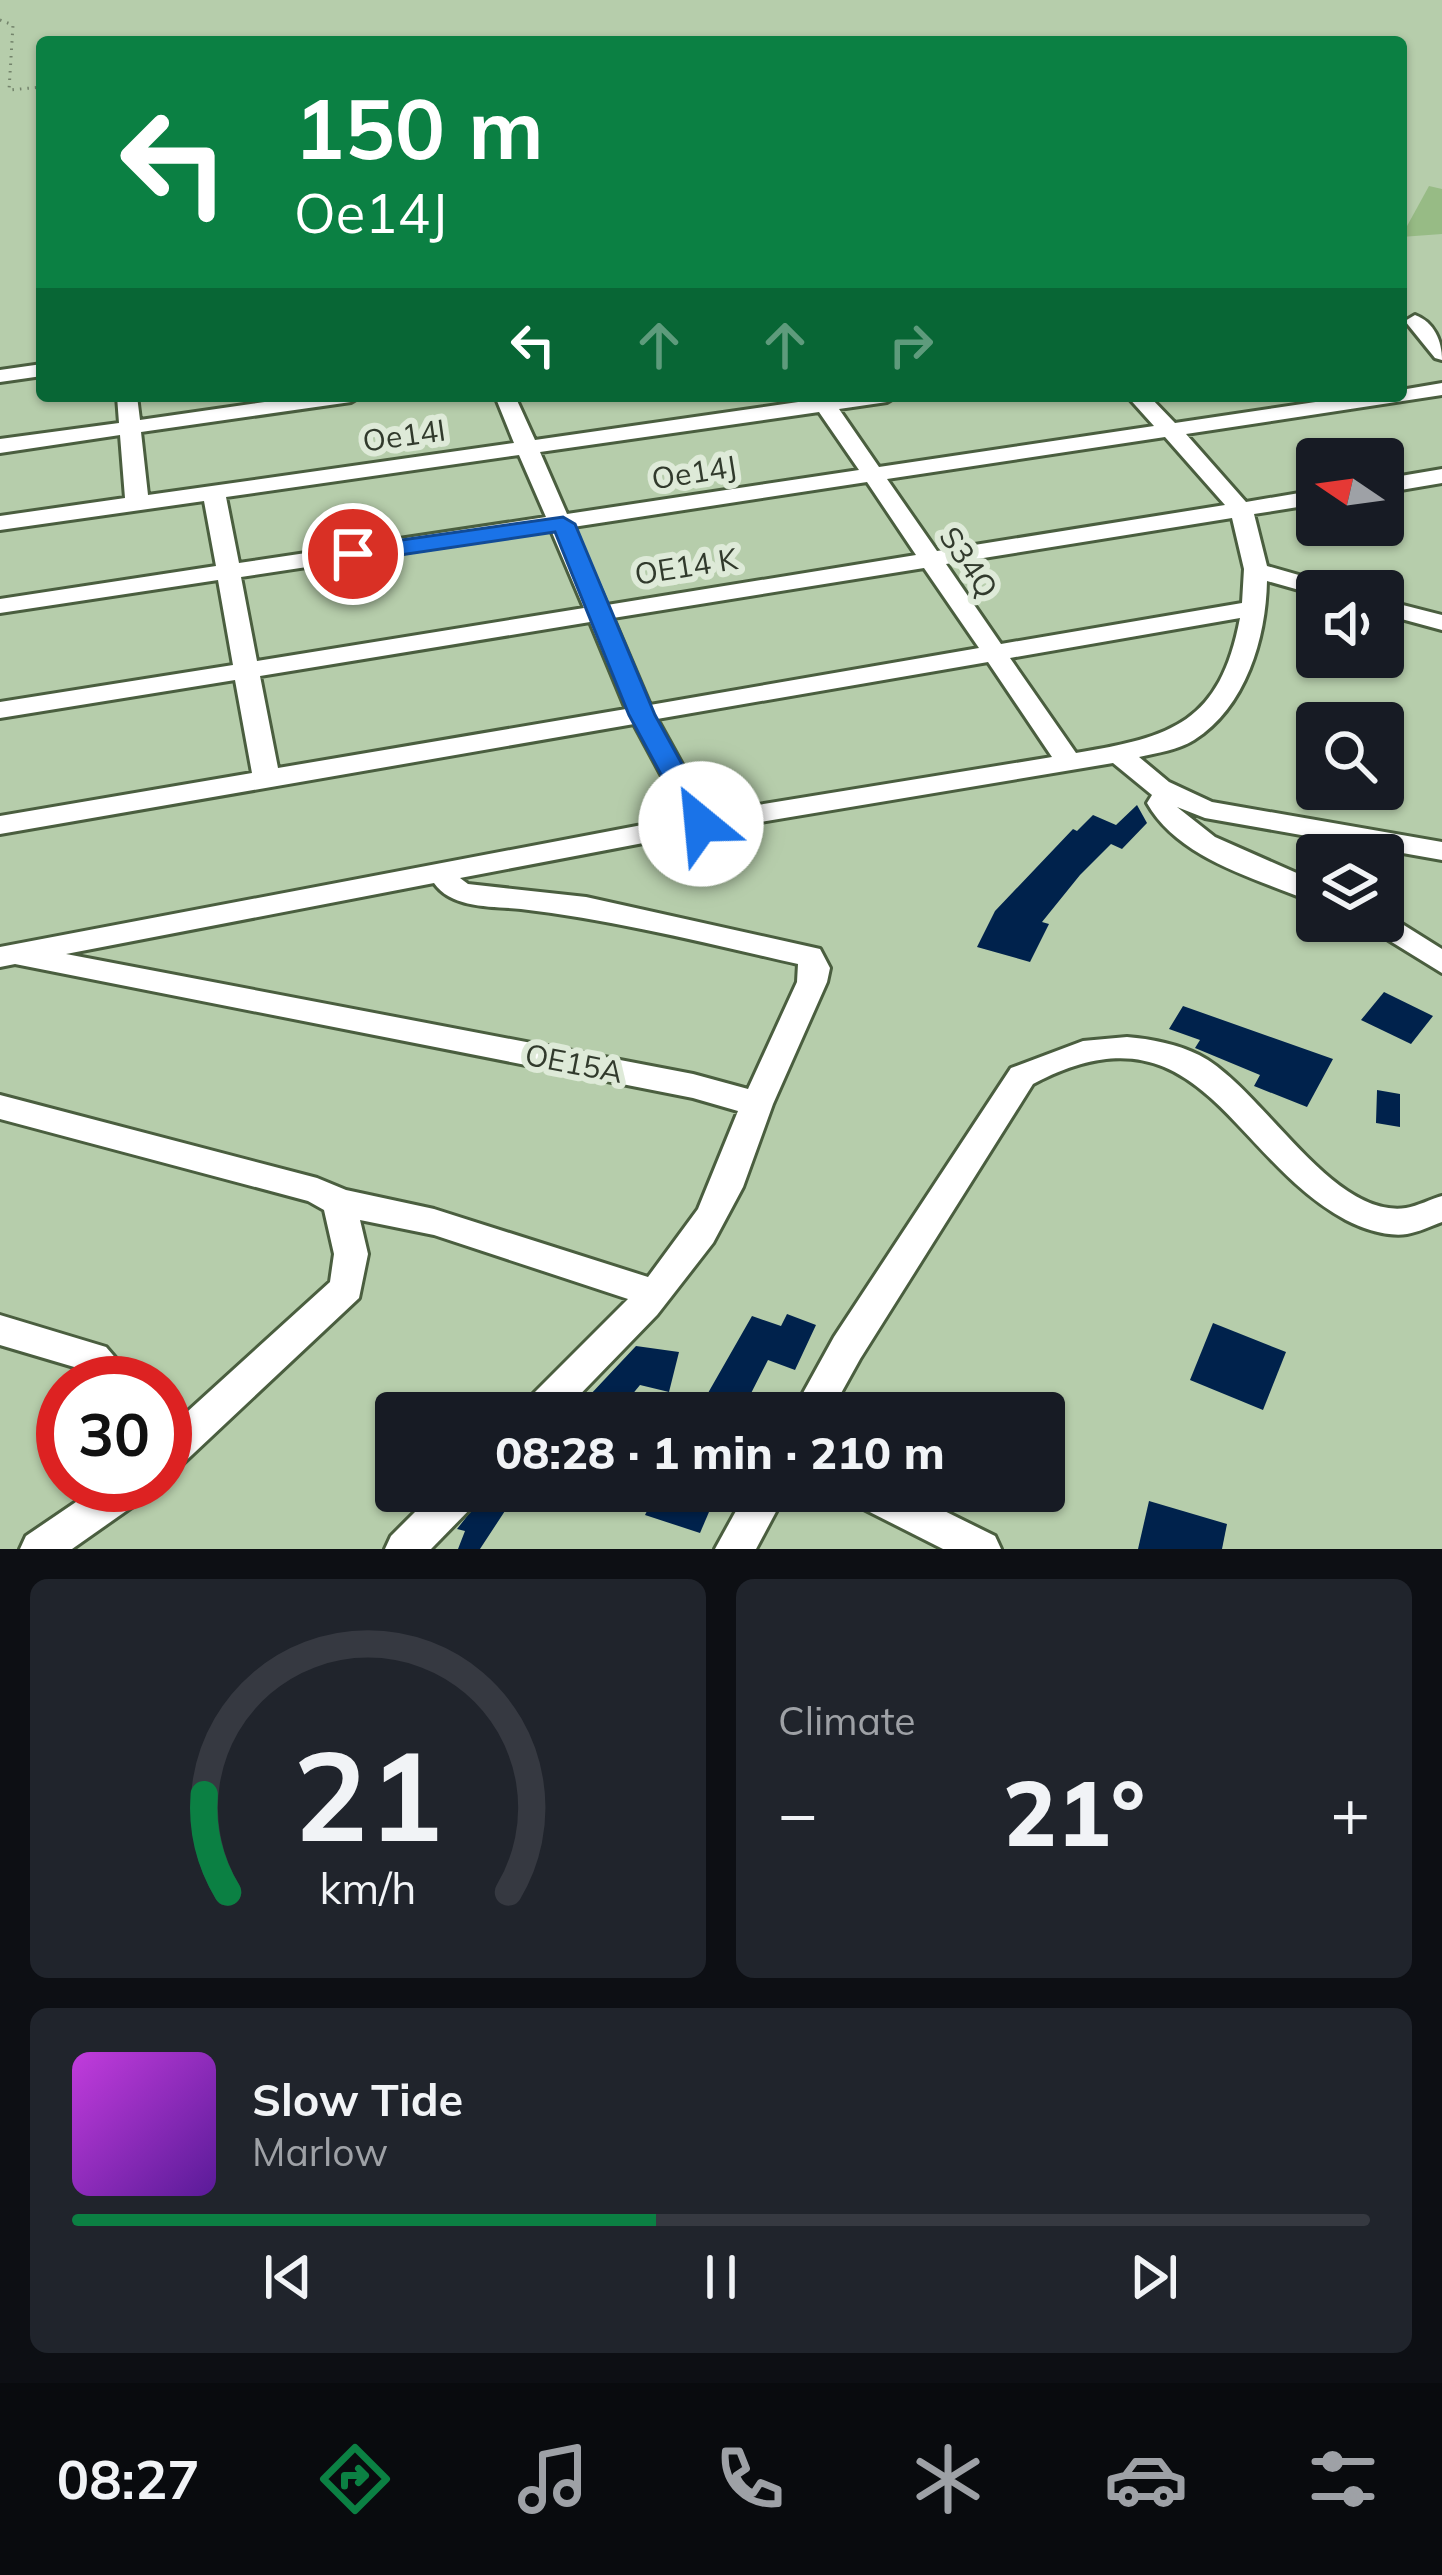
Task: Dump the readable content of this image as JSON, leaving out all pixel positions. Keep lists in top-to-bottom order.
{
  "streets": {
    "street": [
      "Oe14I",
      "Oe14J",
      "S34Q",
      "OE14 K",
      "OE15A"
    ]
  },
  "crossings": [
    ["Oe14J", "S34Q"],
    ["S34Q", "OE14 K"]
  ],
  "north": "left",
  "page": {
    "turn": ["150 m", "Oe14J"],
    "limit": "30",
    "trip": "08:28 · 1 min · 210 m",
    "tile": "Climate",
    "heat": ["−", "21°", "+"],
    "song": ["Slow Tide", "Marlow"],
    "tabs": "08:27",
    "gauge": ["21", "km/h"]
  }
}
